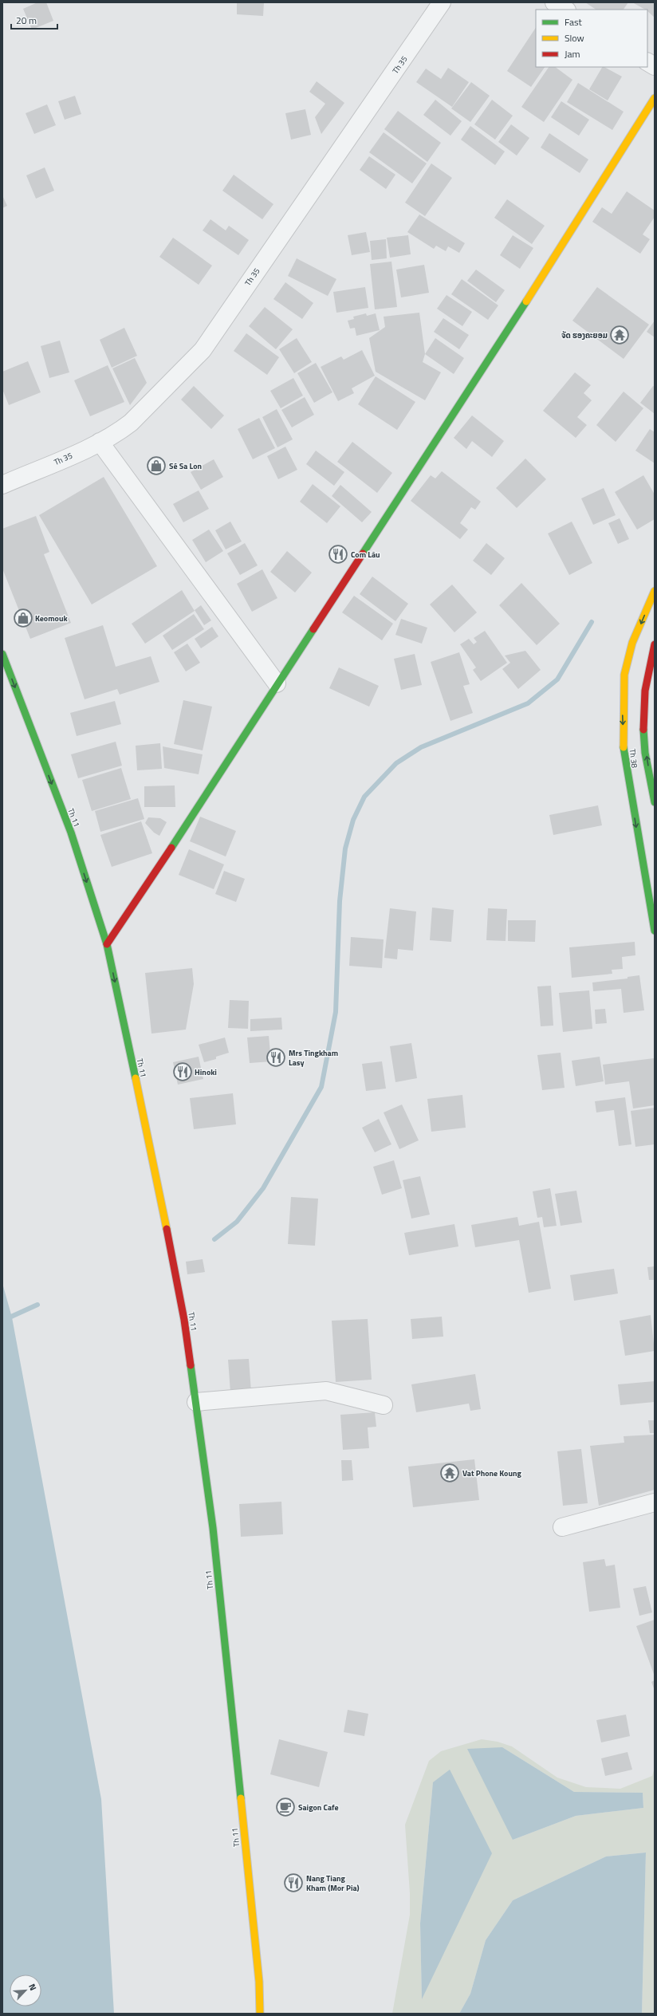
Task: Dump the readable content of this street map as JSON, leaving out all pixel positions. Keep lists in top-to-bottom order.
{
  "streets": {
    "street": ["Th 35", "Th 38", "Th 11"]
  },
  "one_way": ["Th 11"],
  "places": {
    "temple": ["ຈັດ ຮອງຄະຍອມ", "Vat Phone Koung"],
    "shop": ["Sé Sa Lon", "Keomouk"],
    "restaurant": [
      "Com Lâu",
      "Mrs Tingkham Lasy",
      "Hinoki",
      "Nang Tiang Kham (Mor Pia)"
    ],
    "cafe": ["Saigon Cafe"]
  },
  "legend": ["Fast", "Slow", "Jam"],
  "scale_bar": "20 m",
  "north": "top right"
}
